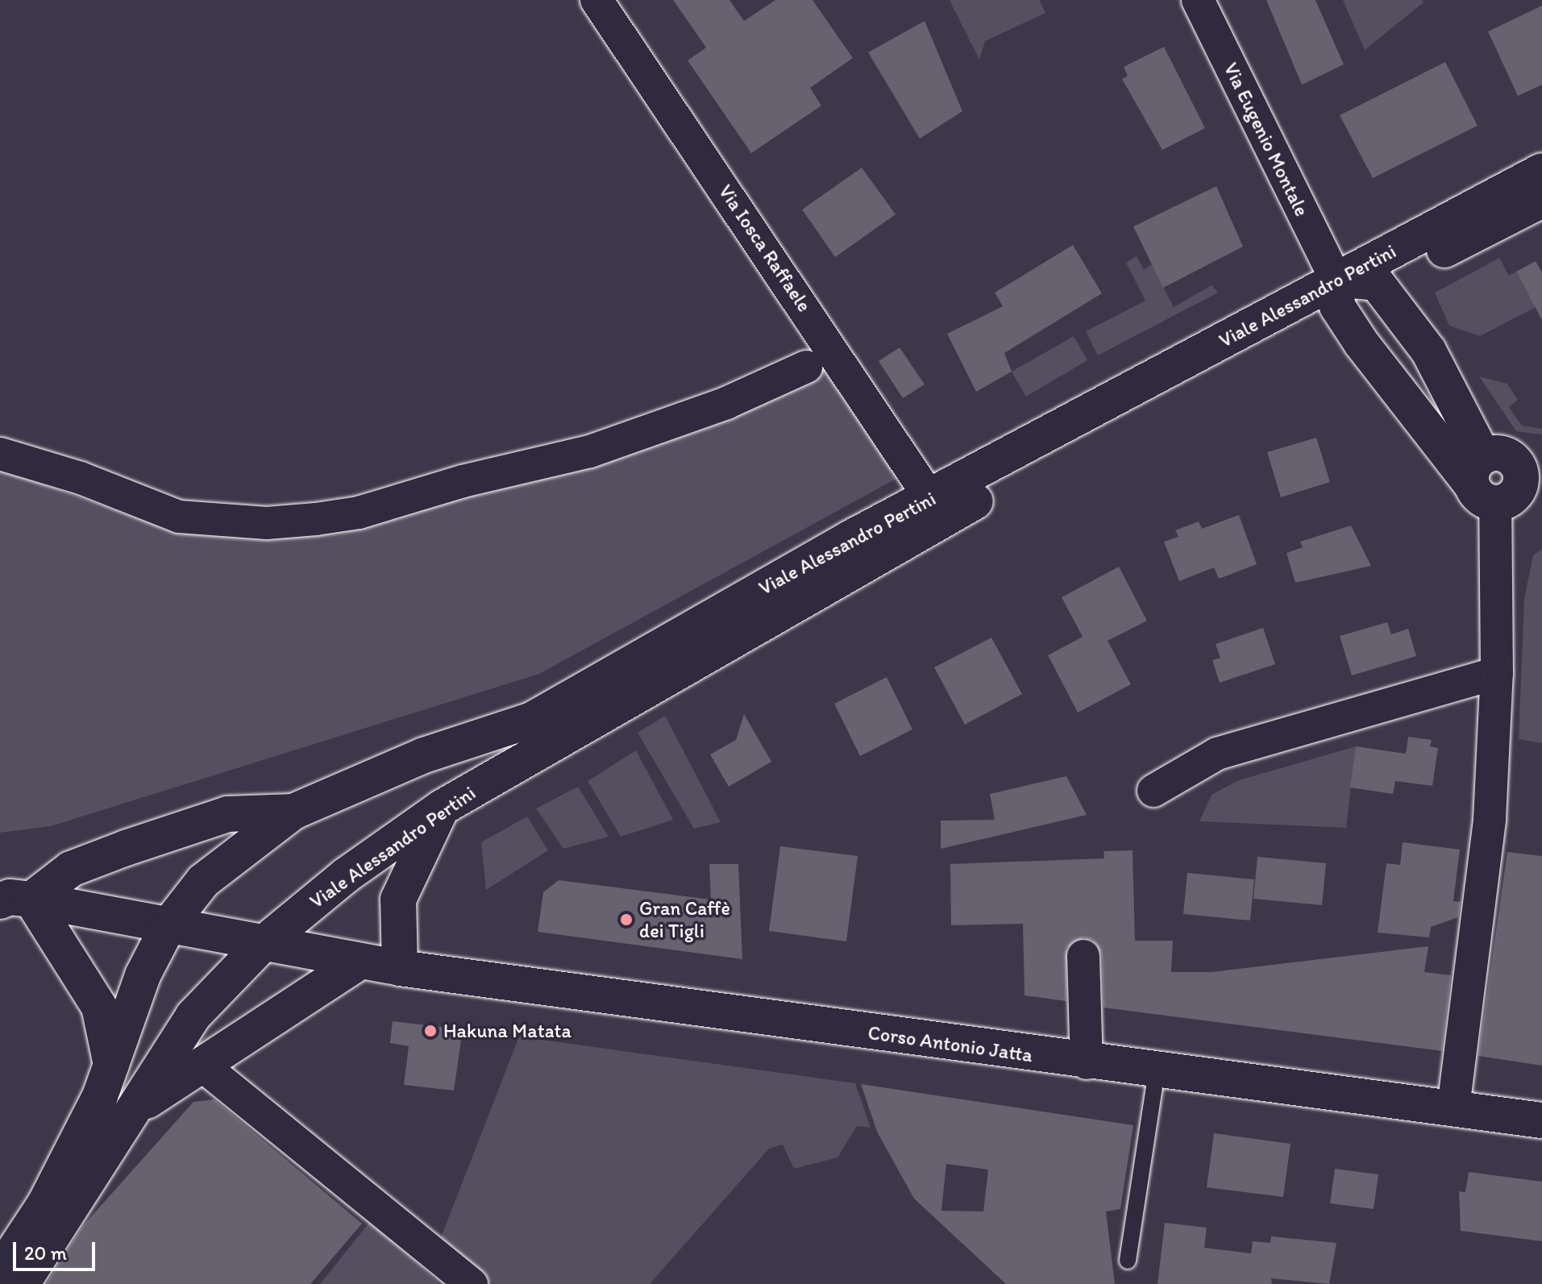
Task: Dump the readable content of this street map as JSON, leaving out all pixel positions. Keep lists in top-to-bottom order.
{
  "streets": {
    "main road": ["Viale Alessandro Pertini", "Corso Antonio Jatta"],
    "street": ["Via Eugenio Montale", "Via Iosca Raffaele"]
  },
  "crossings": [
    ["Via Eugenio Montale", "Viale Alessandro Pertini"],
    ["Via Iosca Raffaele", "Viale Alessandro Pertini"],
    ["Viale Alessandro Pertini", "Corso Antonio Jatta"]
  ],
  "places": ["Gran Caffè dei Tigli", "Hakuna Matata"],
  "scale_bar": "20 m"
}
